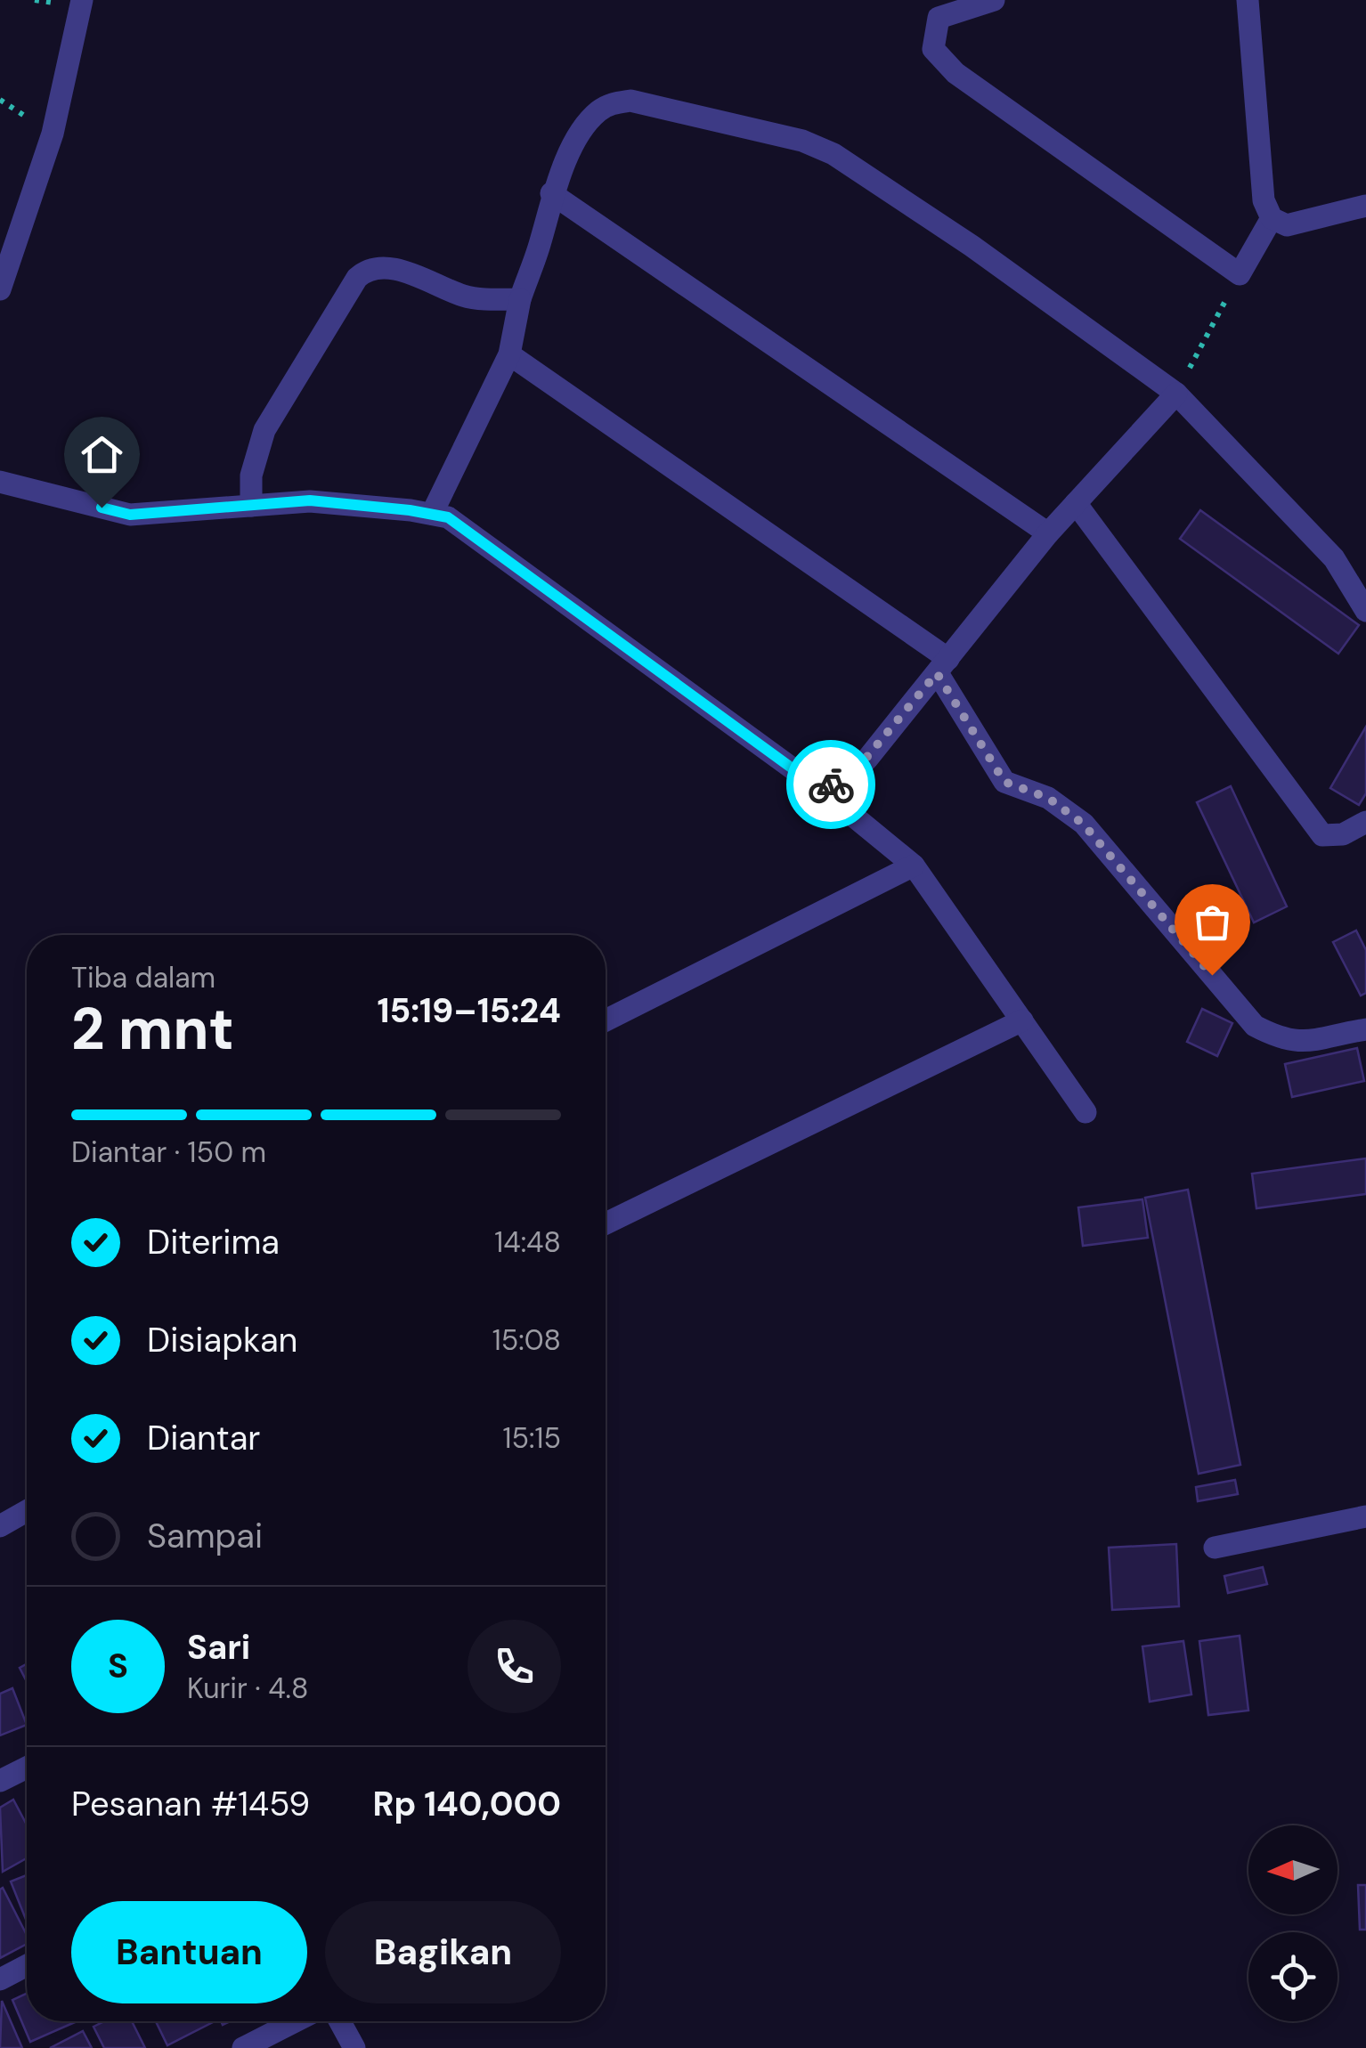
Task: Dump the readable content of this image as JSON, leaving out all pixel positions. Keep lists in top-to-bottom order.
{
  "north": "left",
  "page": {
    "heading": ["2 mnt", "Tiba dalam", "15:19–15:24"],
    "panel": [
      "Sari",
      "Kurir · 4.8",
      "Pesanan #1459",
      "Rp 140,000"
    ],
    "bar": "Diantar · 150 m",
    "list": [
      ["Diterima", "14:48"],
      ["Disiapkan", "15:08"],
      ["Diantar", "15:15"],
      "Sampai"
    ],
    "round": "S",
    "buttons": ["Bantuan", "Bagikan"]
  }
}
